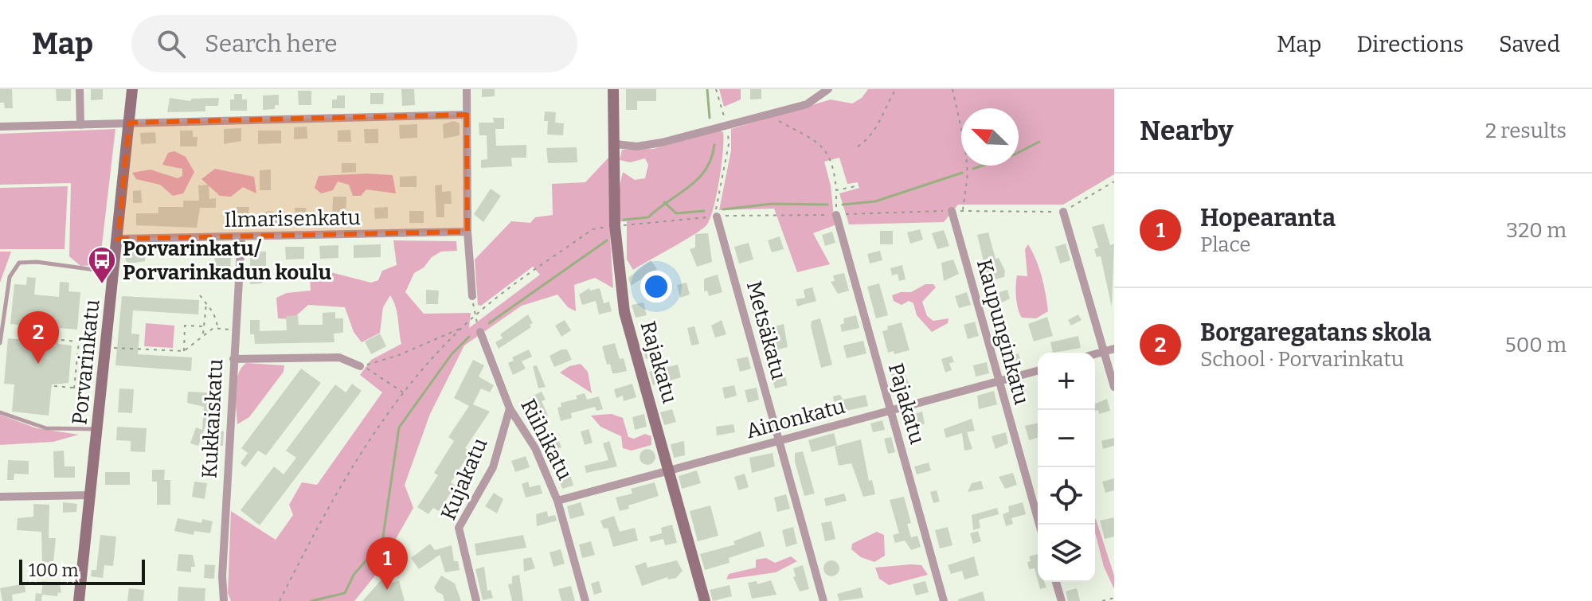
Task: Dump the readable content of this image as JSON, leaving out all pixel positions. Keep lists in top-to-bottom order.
{
  "streets": {
    "street": [
      "Ilmarisenkatu",
      "Metsäkatu",
      "Kaupunginkatu",
      "Porvarinkatu",
      "Rajakatu",
      "Pajakatu",
      "Kukkaiskatu",
      "Ainonkatu",
      "Riihikatu",
      "Kujakatu"
    ]
  },
  "crossings": [
    ["Ilmarisenkatu", "Porvarinkatu"],
    ["Ilmarisenkatu", "Kukkaiskatu"],
    ["Metsäkatu", "Ainonkatu"],
    ["Kaupunginkatu", "Ainonkatu"],
    ["Rajakatu", "Ainonkatu"],
    ["Pajakatu", "Ainonkatu"],
    ["Ainonkatu", "Riihikatu"],
    ["Riihikatu", "Kujakatu"]
  ],
  "places": {
    "bus stop": ["Porvarinkatu/ Porvarinkadun koulu"]
  },
  "scale_bar": "100 m",
  "north": "top left",
  "page": {
    "header": "Map",
    "search": "Search here",
    "nav": ["Map", "Directions", "Saved"],
    "heading": ["Nearby", "2 results"],
    "list": [
      {
        "mark": "1",
        "name": "Hopearanta",
        "note": "Place",
        "value": "320 m"
      },
      {
        "mark": "2",
        "name": "Borgaregatans skola",
        "note": "School · Porvarinkatu",
        "value": "500 m"
      }
    ],
    "pins": ["2", "1"],
    "map_buttons": ["+", "−"],
    "scale": "100 m"
  }
}
